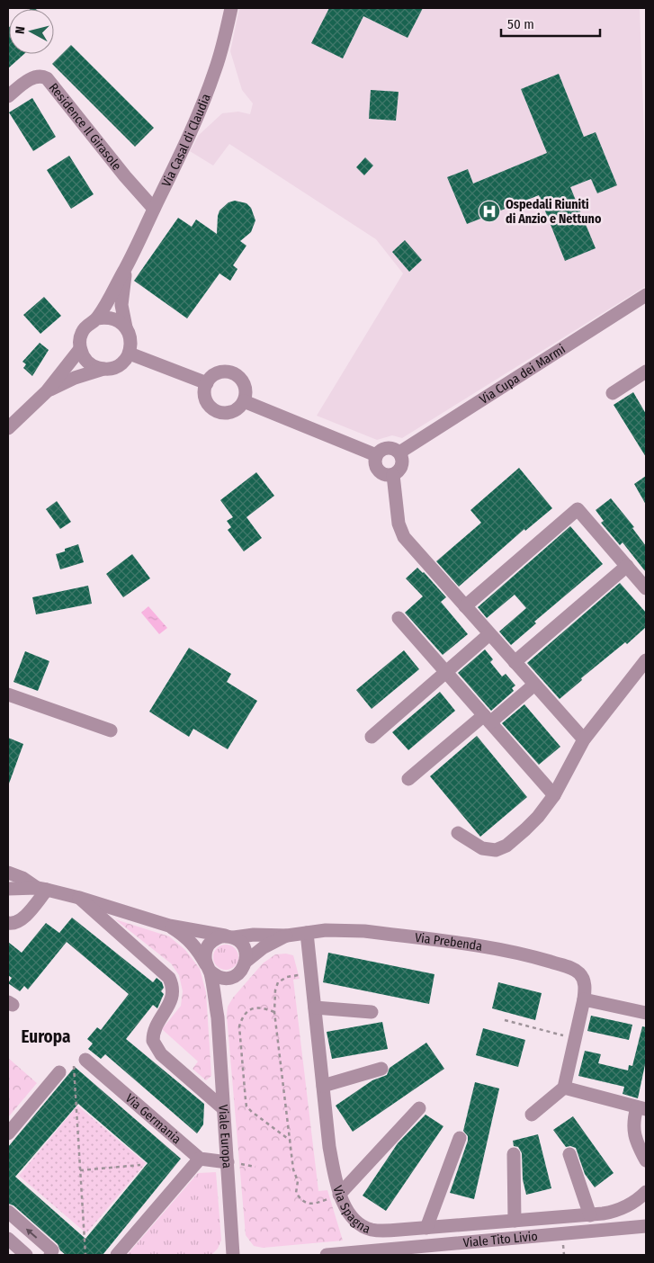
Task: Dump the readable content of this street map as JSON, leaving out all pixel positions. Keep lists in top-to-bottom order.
{
  "streets": {
    "street": [
      "Residence Il Girasole",
      "Via Casal di Claudia",
      "Via Cupa dei Marmi",
      "Via Prebenda",
      "Via Germania",
      "Viale Europa",
      "Via Spagna",
      "Viale Tito Livio"
    ]
  },
  "crossings": [
    ["Residence Il Girasole", "Via Casal di Claudia"],
    ["Via Prebenda", "Viale Europa"],
    ["Via Prebenda", "Via Spagna"]
  ],
  "districts": ["Europa"],
  "places": {
    "hospital": ["Ospedali Riuniti di Anzio e Nettuno"]
  },
  "scale_bar": "50 m",
  "north": "left"
}
